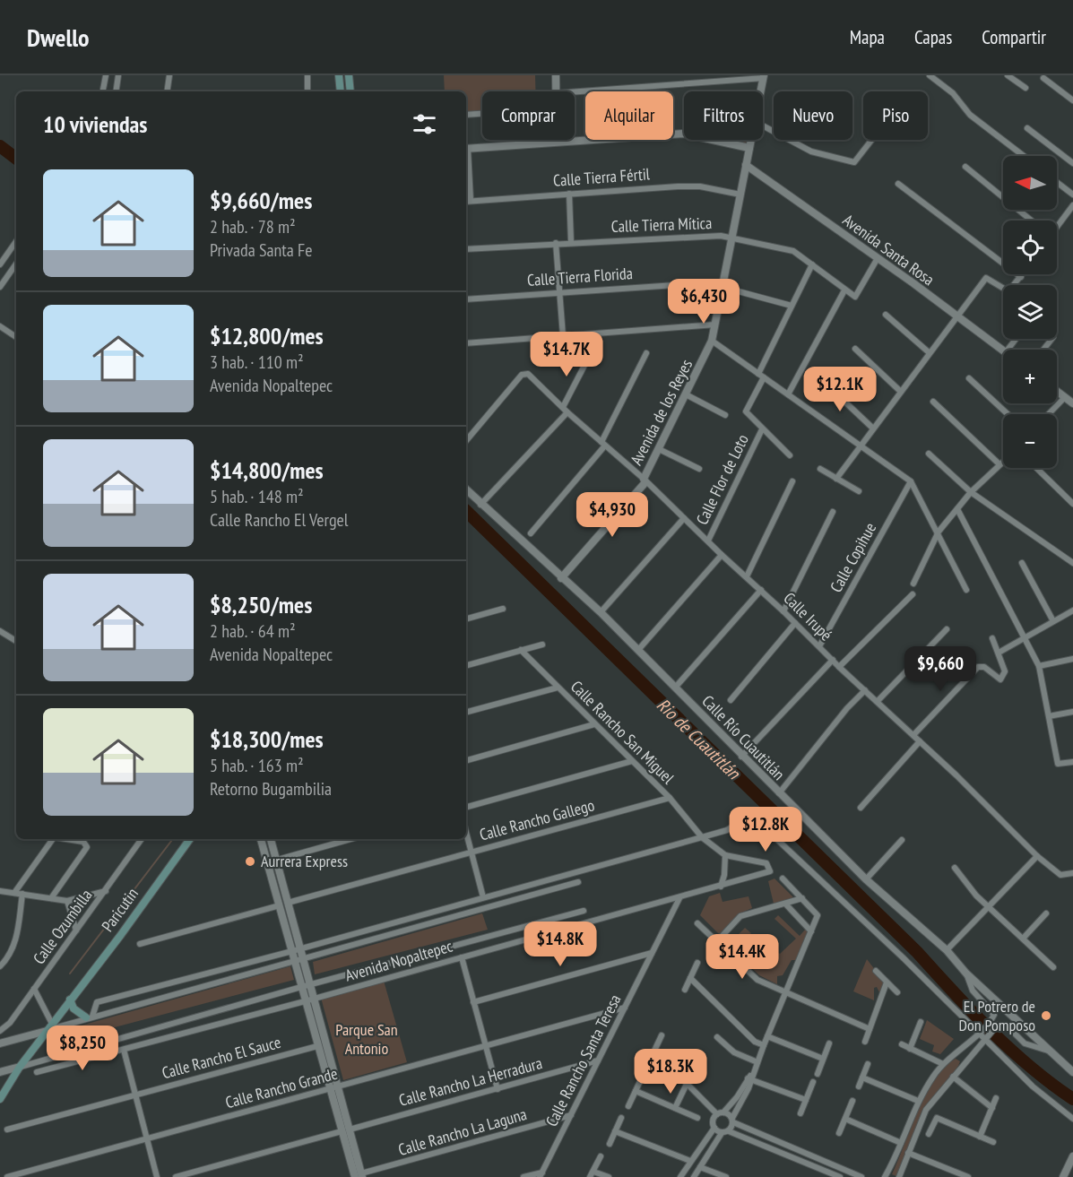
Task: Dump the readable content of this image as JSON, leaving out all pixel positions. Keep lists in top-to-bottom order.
{
  "streets": {
    "main road": ["Paricutin"],
    "street": [
      "Calle Tierra Fértil",
      "Calle Tierra Mítica",
      "Avenida Santa Rosa",
      "Calle Tierra Florida",
      "Avenida de los Reyes",
      "Calle Flor de Loto",
      "Calle Copihue",
      "Calle Irupé",
      "Calle Rancho San Miguel",
      "Calle Río Cuautitlán",
      "Calle Rancho Gallego",
      "Calle Ozumbilla",
      "Avenida Nopaltepec",
      "Calle Rancho El Sauce",
      "Calle Rancho Santa Teresa",
      "Calle Rancho La Herradura",
      "Calle Rancho Grande",
      "Calle Rancho La Laguna"
    ]
  },
  "crossings": [
    ["Calle Tierra Fértil", "Avenida de los Reyes"],
    ["Calle Tierra Mítica", "Avenida de los Reyes"],
    ["Avenida Santa Rosa", "Avenida de los Reyes"],
    ["Calle Tierra Florida", "Avenida de los Reyes"],
    ["Avenida de los Reyes", "Calle Irupé"],
    ["Avenida de los Reyes", "Calle Río Cuautitlán"],
    ["Calle Flor de Loto", "Calle Irupé"],
    ["Calle Copihue", "Calle Irupé"],
    ["Calle Rancho San Miguel", "Calle Rancho Gallego"],
    ["Calle Rancho San Miguel", "Avenida Nopaltepec"],
    ["Avenida Nopaltepec", "Calle Rancho Santa Teresa"],
    ["Calle Rancho Santa Teresa", "Calle Rancho La Herradura"],
    ["Calle Rancho Santa Teresa", "Calle Rancho Grande"],
    ["Calle Rancho Santa Teresa", "Calle Rancho La Laguna"]
  ],
  "water": ["Rio de Cuautitlán"],
  "parks": ["Parque San Antonio"],
  "places": ["Aurrera Express", "El Potrero de Don Pomposo"],
  "north": "left",
  "page": {
    "header": "Dwello",
    "nav": ["Mapa", "Capas", "Compartir"],
    "chip": [
      "Comprar",
      "Alquilar",
      "Filtros",
      "Nuevo",
      "Piso"
    ],
    "heading": "10 viviendas",
    "map_buttons": ["+", "−"],
    "list": [
      {
        "name": "$9,660/mes",
        "note": "2 hab. · 78 m² · Privada Santa Fe"
      },
      {
        "name": "$12,800/mes",
        "note": "3 hab. · 110 m² · Avenida Nopaltepec"
      },
      {
        "name": "$14,800/mes",
        "note": "5 hab. · 148 m² · Calle Rancho El Vergel"
      },
      {
        "name": "$8,250/mes",
        "note": "2 hab. · 64 m² · Avenida Nopaltepec"
      },
      {
        "name": "$18,300/mes",
        "note": "5 hab. · 163 m² · Retorno Bugambilia"
      }
    ],
    "price": [
      "$6,430",
      "$14.7K",
      "$12.1K",
      "$4,930",
      "$9,660",
      "$12.8K",
      "$14.8K",
      "$14.4K",
      "$8,250",
      "$18.3K"
    ]
  }
}
